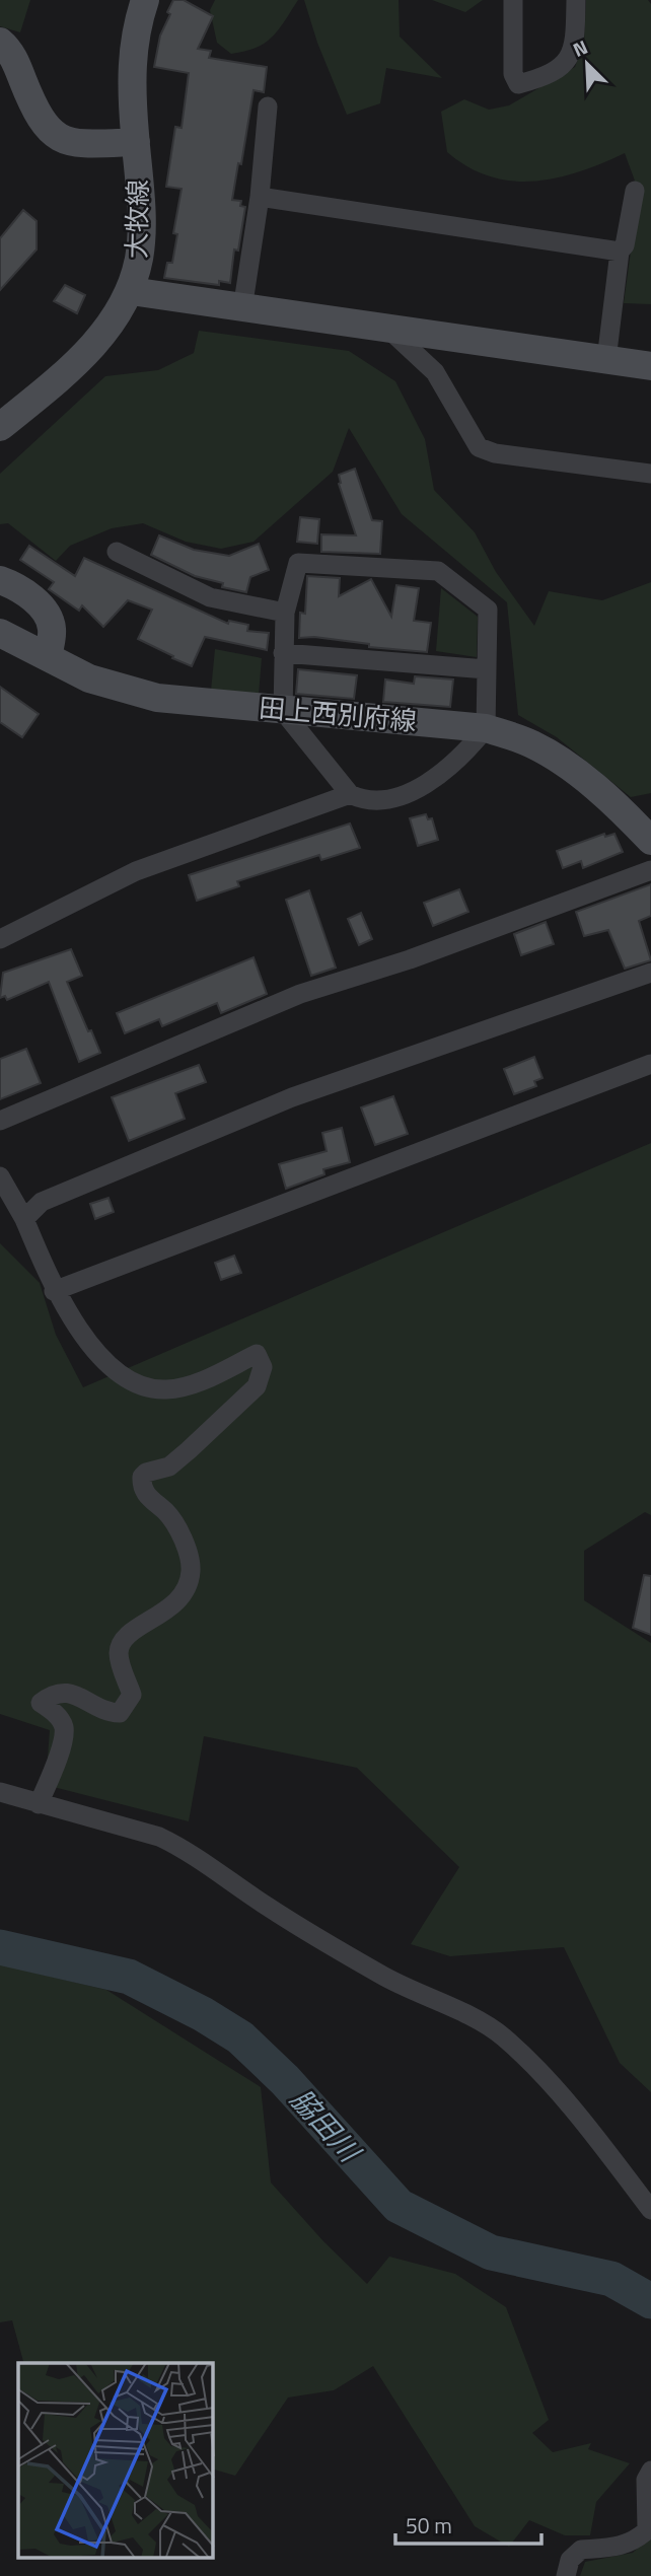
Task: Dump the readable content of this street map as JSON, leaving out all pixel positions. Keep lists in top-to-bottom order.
{
  "streets": {
    "street": ["大牧線", "田上西別府線"]
  },
  "water": ["脇田川"],
  "scale_bar": "50 m",
  "north": "top left"
}
